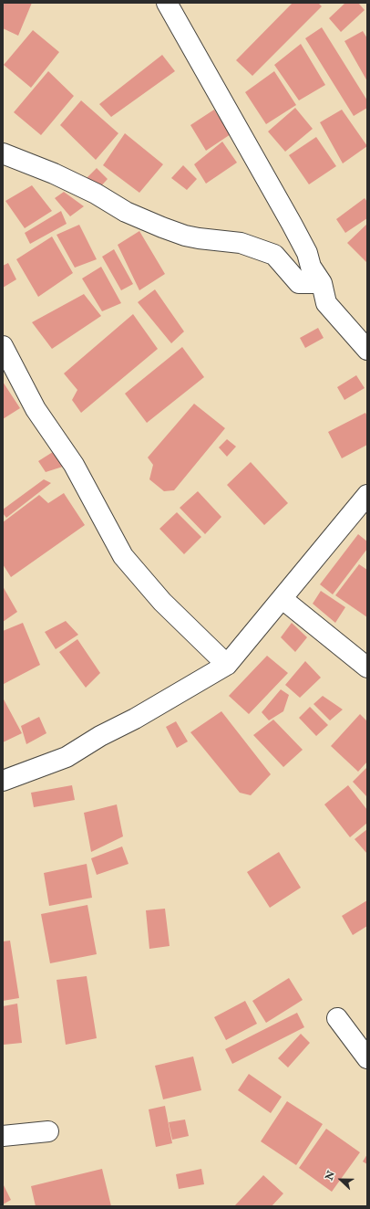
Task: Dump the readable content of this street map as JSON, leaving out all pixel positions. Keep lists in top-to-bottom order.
{
  "north": "left"
}
